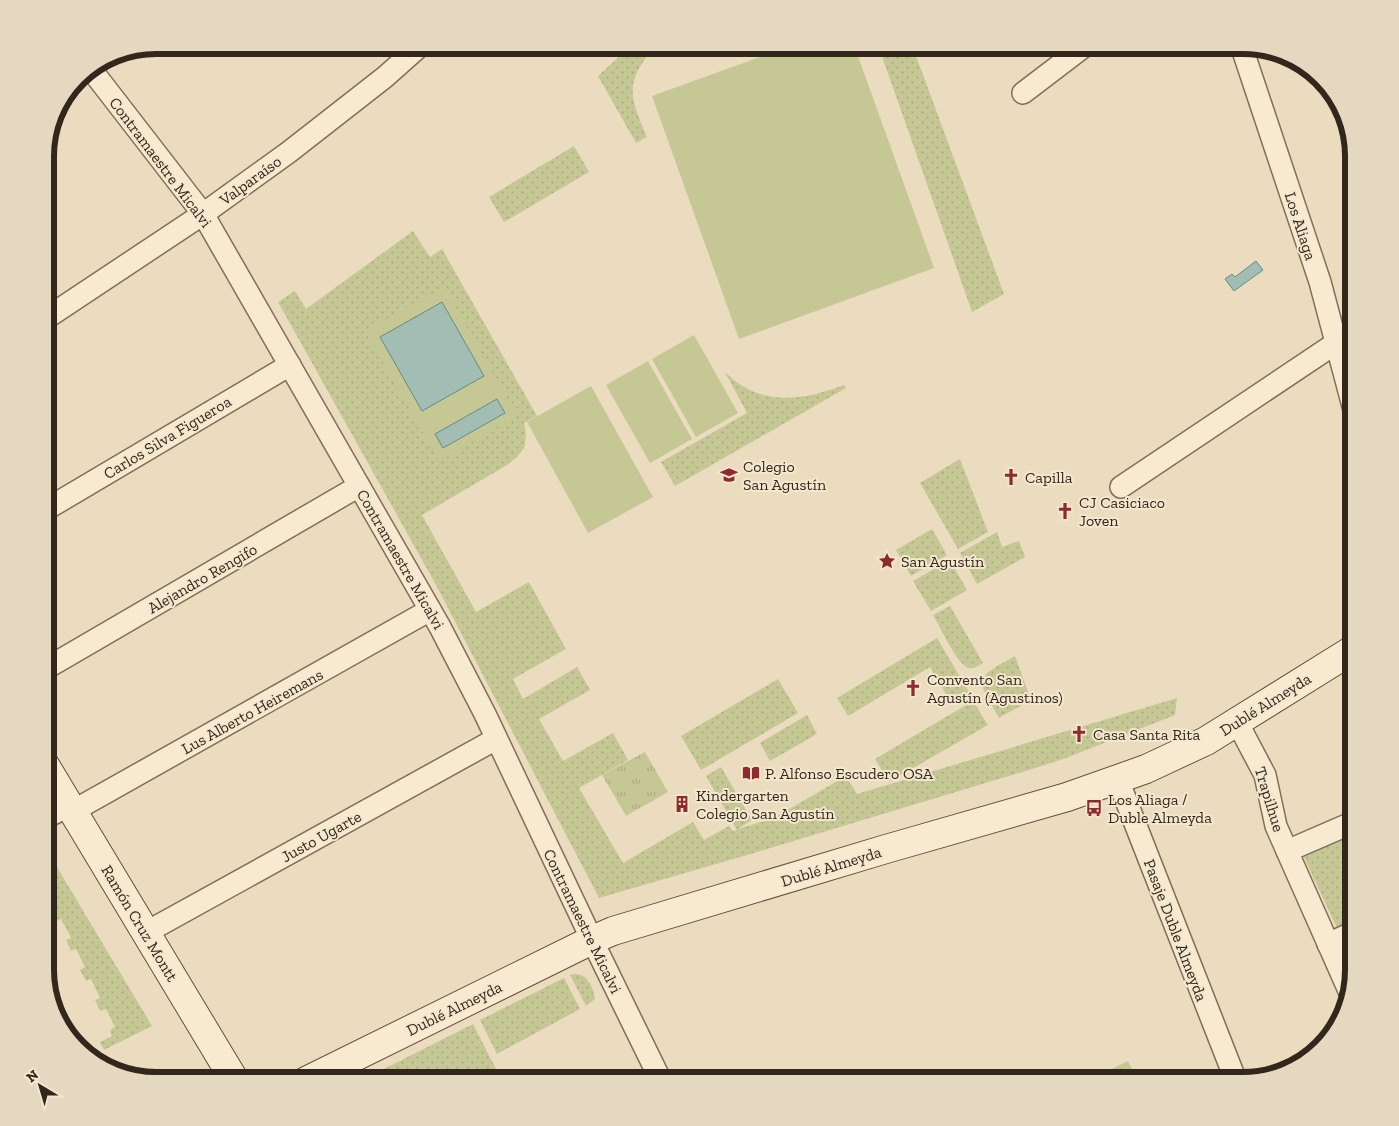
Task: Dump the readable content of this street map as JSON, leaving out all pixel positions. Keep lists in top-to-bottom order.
{
  "streets": {
    "main road": ["Dublé Almeyda", "Ramón Cruz Montt"],
    "street": [
      "Contramaestre Micalvi",
      "Valparaíso",
      "Los Aliaga",
      "Carlos Silva Figueroa",
      "Alejandro Rengifo",
      "Lus Alberto Heiremans",
      "Trapilhue",
      "Justo Ugarte",
      "Pasaje Duble Almeyda"
    ]
  },
  "crossings": [
    ["Contramaestre Micalvi", "Valparaíso"],
    ["Contramaestre Micalvi", "Carlos Silva Figueroa"],
    ["Contramaestre Micalvi", "Alejandro Rengifo"],
    ["Contramaestre Micalvi", "Dublé Almeyda"],
    ["Contramaestre Micalvi", "Lus Alberto Heiremans"],
    ["Contramaestre Micalvi", "Justo Ugarte"],
    ["Dublé Almeyda", "Trapilhue"],
    ["Dublé Almeyda", "Pasaje Duble Almeyda"],
    ["Lus Alberto Heiremans", "Ramón Cruz Montt"],
    ["Justo Ugarte", "Ramón Cruz Montt"]
  ],
  "places": {
    "school or university": ["Colegio San Agustín"],
    "church": [
      "Capilla",
      "CJ Casiciaco Joven",
      "Convento San Agustín (Agustinos)",
      "Casa Santa Rita"
    ],
    "place": ["San Agustín"],
    "library": ["P. Alfonso Escudero OSA"],
    "building": ["Kindergarten Colegio San Agustín"],
    "bus stop": ["Los Aliaga / Duble Almeyda"]
  },
  "north": "top left"
}
